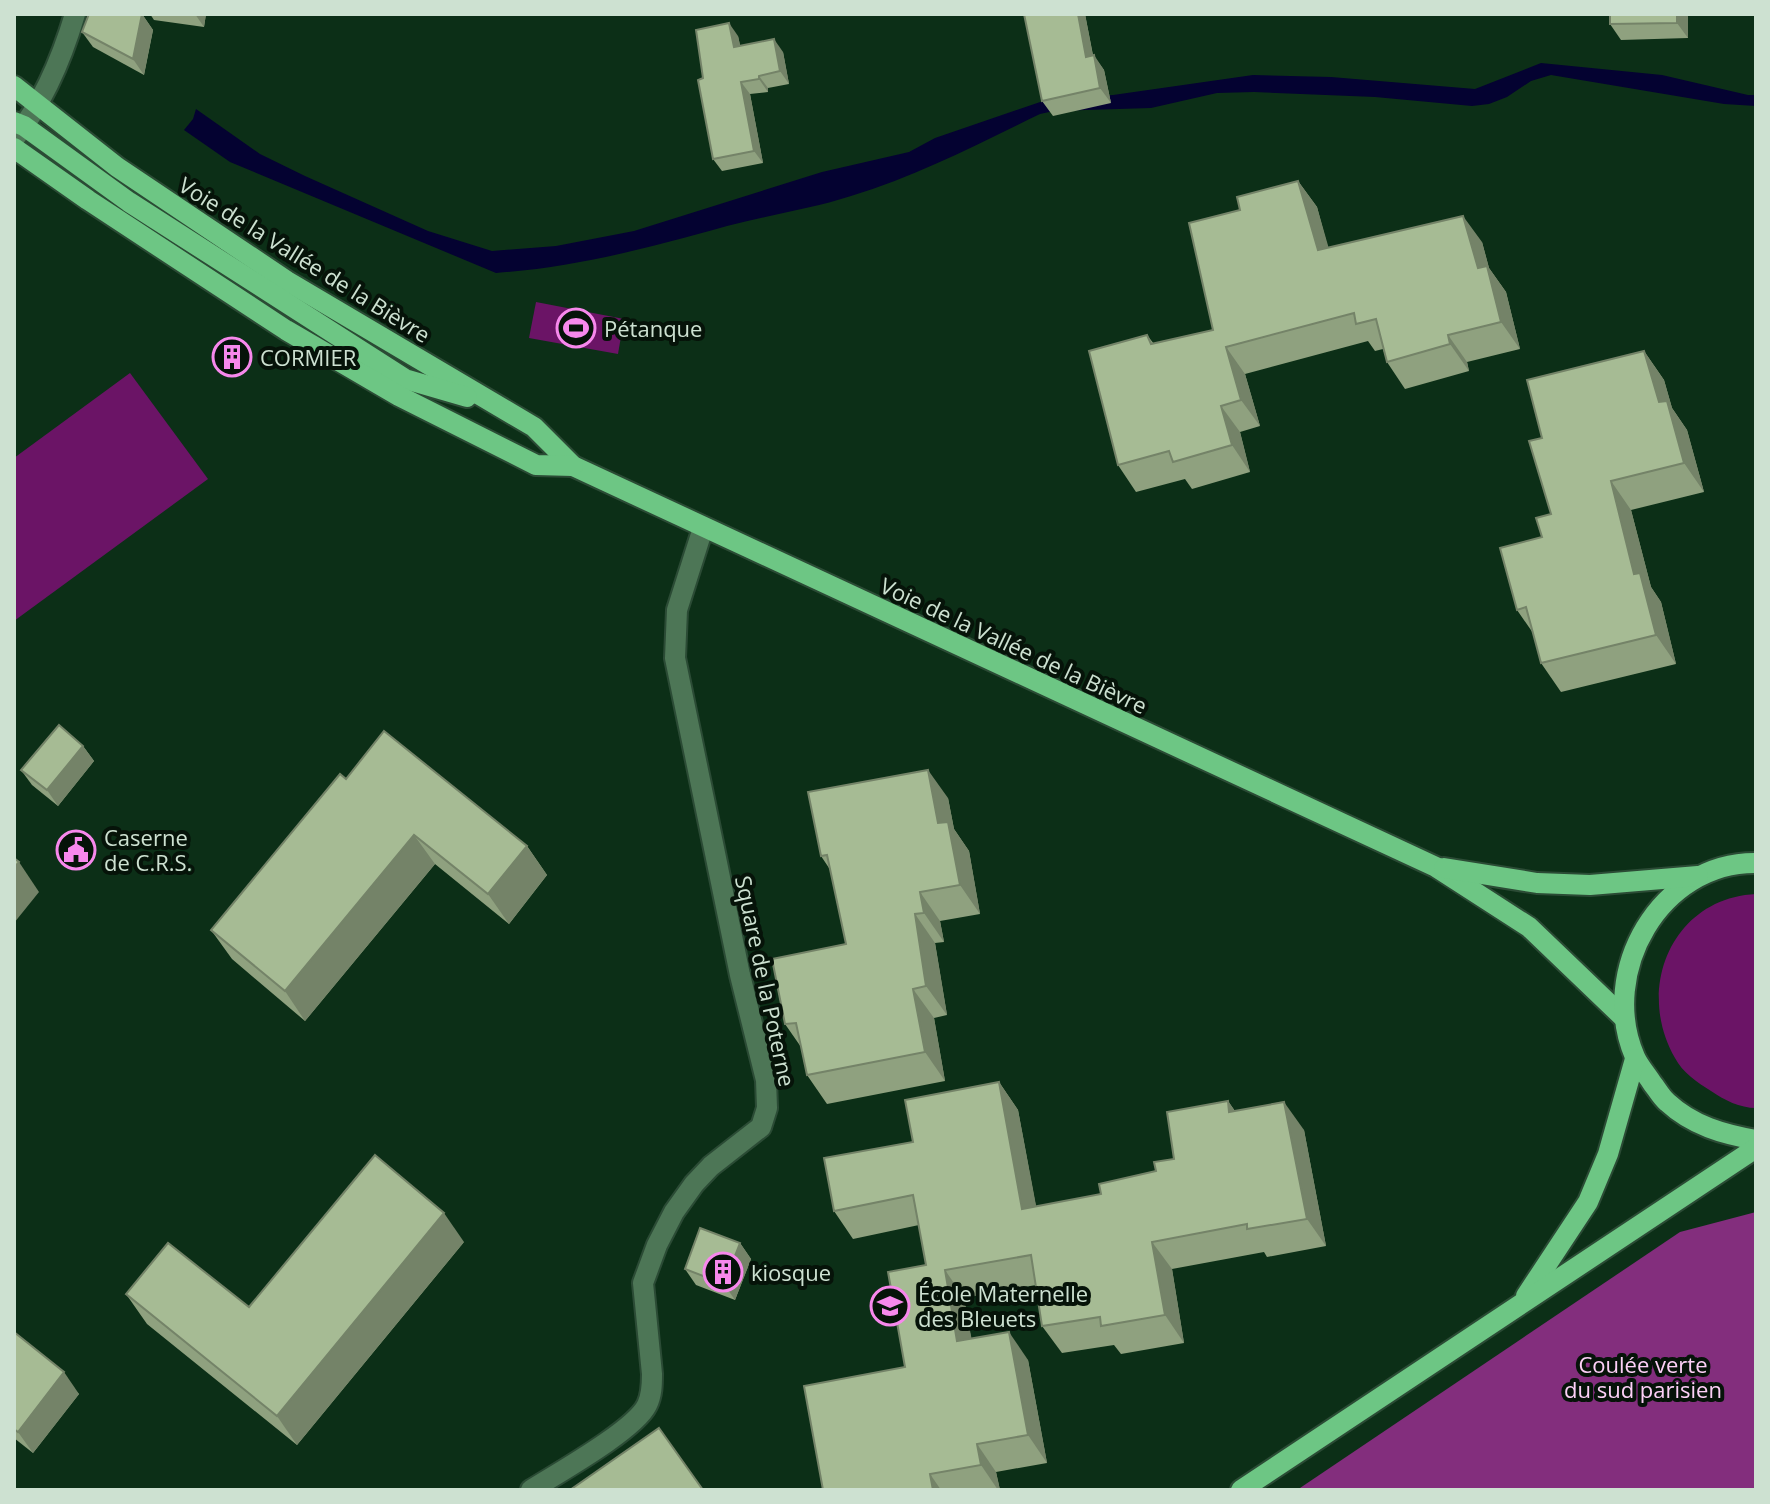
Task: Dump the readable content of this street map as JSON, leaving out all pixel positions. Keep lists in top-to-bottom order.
{
  "streets": {
    "main road": ["Voie de la Vallée de la Bièvre"],
    "street": ["Square de la Poterne"]
  },
  "crossings": [
    ["Voie de la Vallée de la Bièvre", "Square de la Poterne"]
  ],
  "parks": ["Coulée verte du sud parisien"],
  "places": {
    "sports": ["Pétanque"],
    "building": ["CORMIER", "kiosque"],
    "public building": ["Caserne de C.R.S."],
    "school or university": ["École Maternelle des Bleuets"]
  }
}
